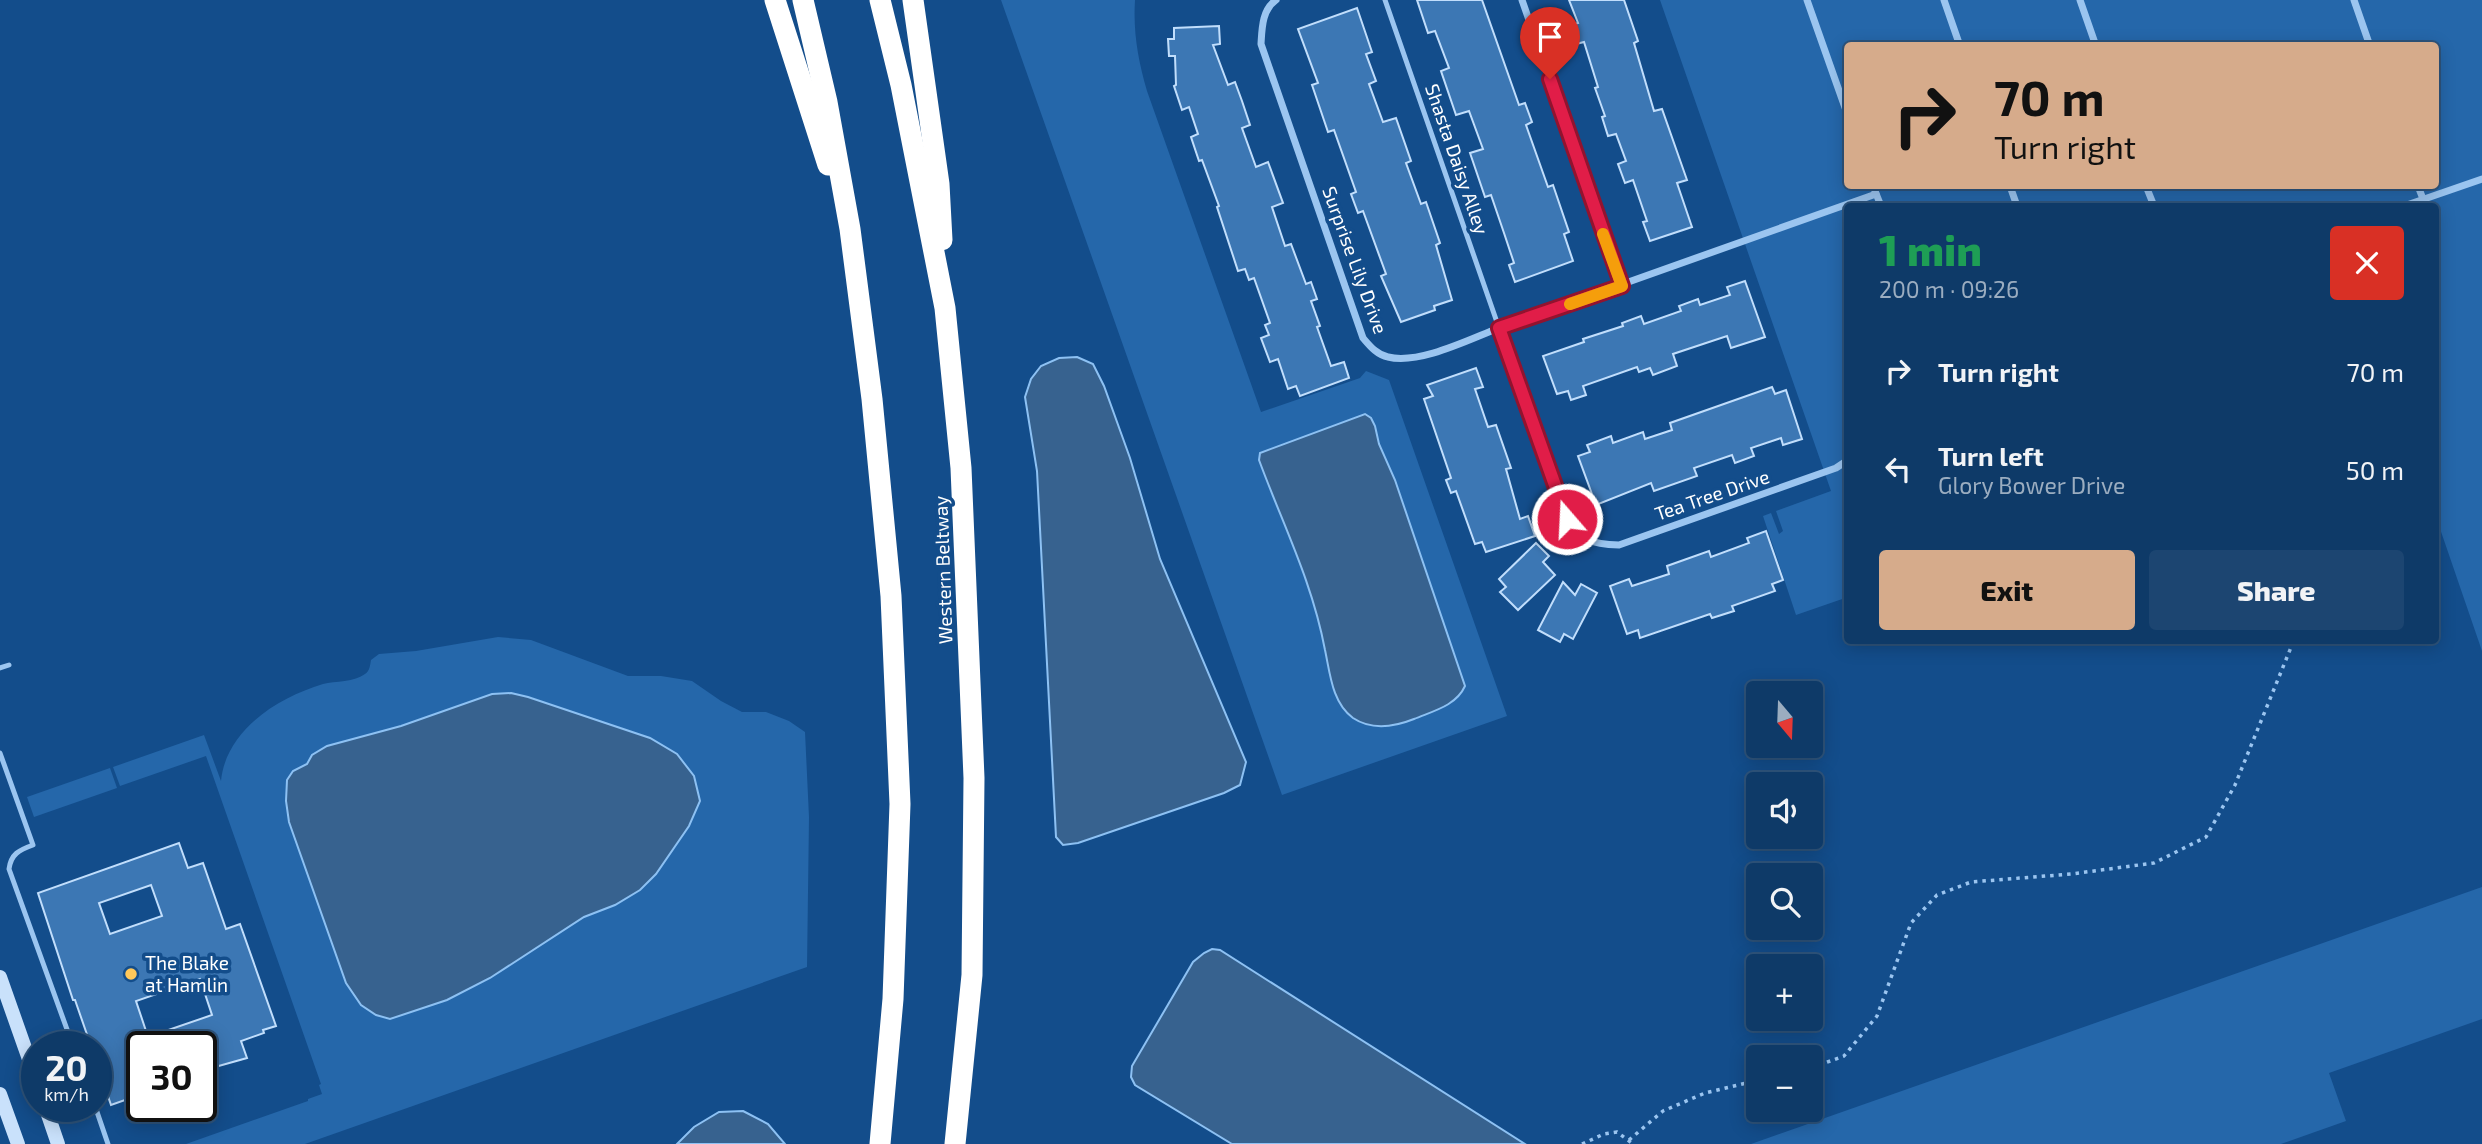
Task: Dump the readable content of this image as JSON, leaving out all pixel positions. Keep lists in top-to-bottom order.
{
  "streets": {
    "highway": ["Western Beltway"],
    "street": ["Surprise Lily Drive", "Tea Tree Drive"],
    "lane": ["Shasta Daisy Alley"]
  },
  "crossings": [
    ["Shasta Daisy Alley", "Surprise Lily Drive"],
    ["Shasta Daisy Alley", "Tea Tree Drive"],
    ["Surprise Lily Drive", "Tea Tree Drive"]
  ],
  "places": ["The Blake at Hamlin"],
  "north": "bottom",
  "page": {
    "turn": ["70 m", "Turn right"],
    "heading": ["1 min", "200 m · 09:26"],
    "list": [
      {
        "name": "Turn right",
        "value": "70 m"
      },
      {
        "name": "Turn left",
        "note": "Glory Bower Drive",
        "value": "50 m"
      }
    ],
    "buttons": ["Exit", "Share"],
    "map_buttons": ["+", "−"],
    "speed": "20 km/h",
    "limit": "30"
  }
}
